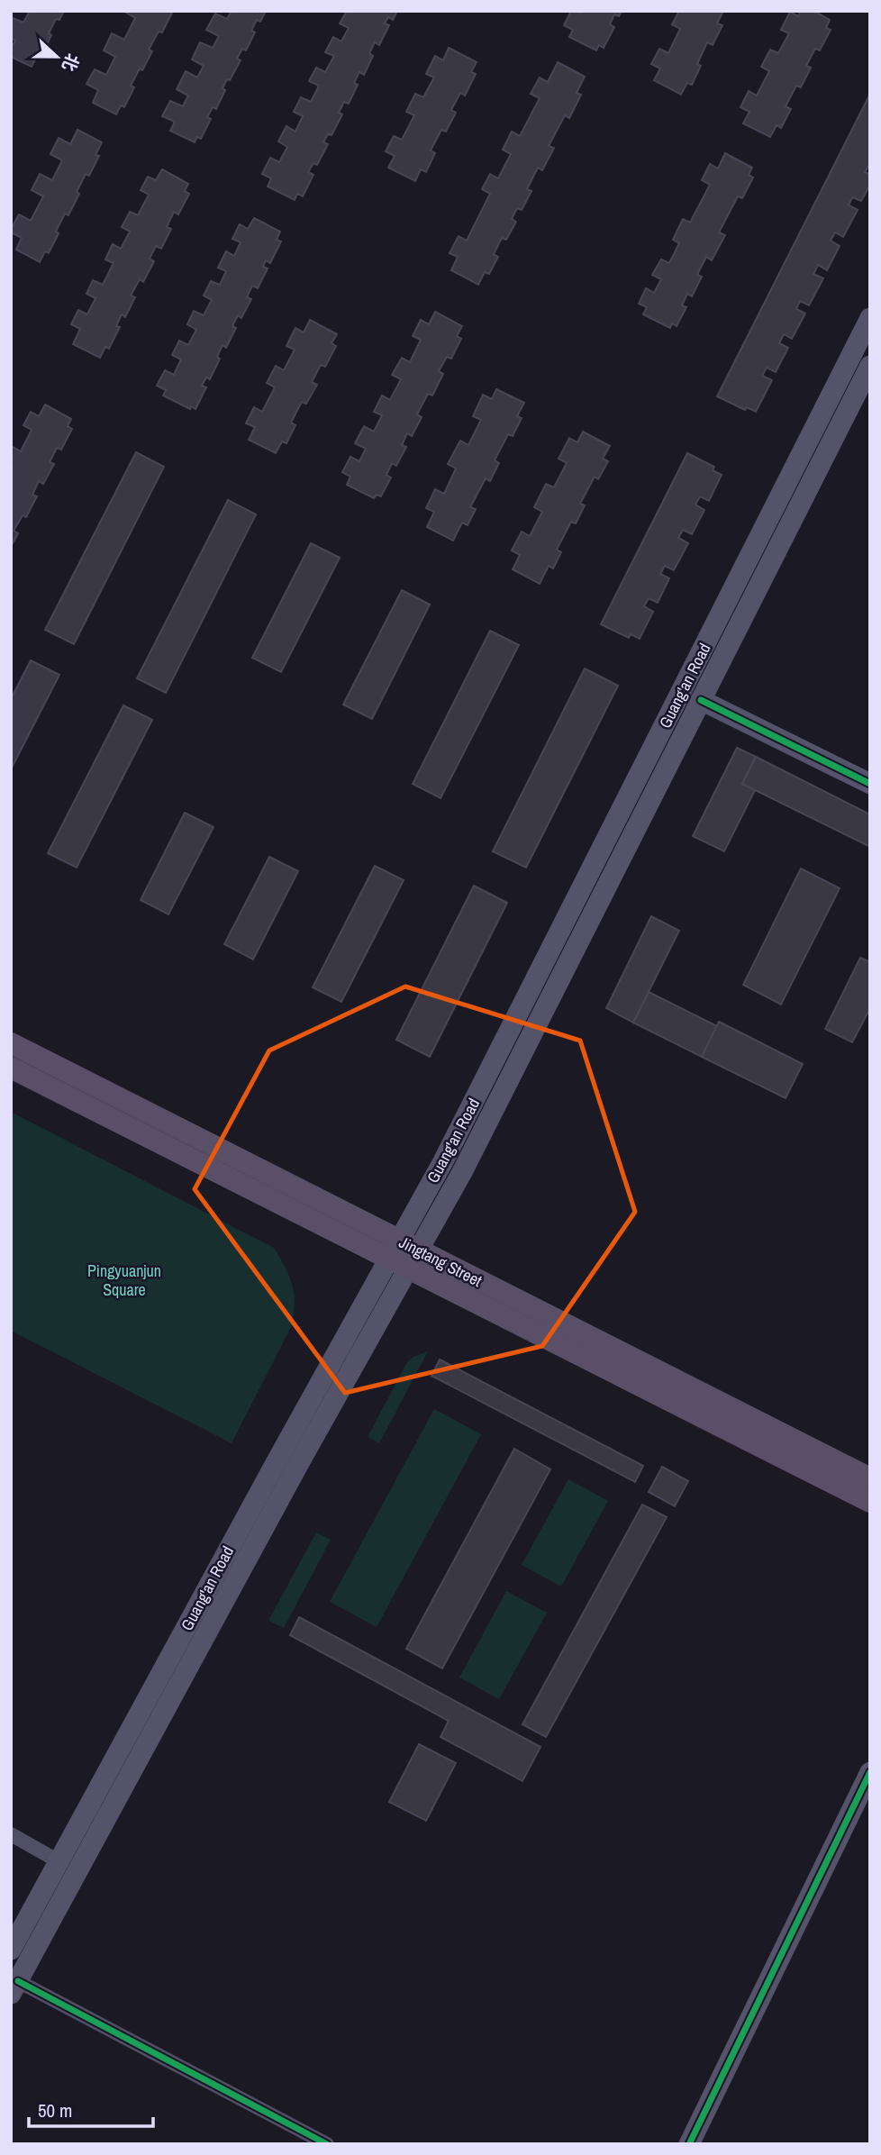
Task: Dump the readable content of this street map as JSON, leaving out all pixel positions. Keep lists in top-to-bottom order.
{
  "streets": {
    "main road": ["Guang'an Road", "Jingtang Street"]
  },
  "crossings": [
    ["Guang'an Road", "Jingtang Street"]
  ],
  "parks": ["Pingyuanjun Square"],
  "scale_bar": "50 m",
  "north": "right"
}
